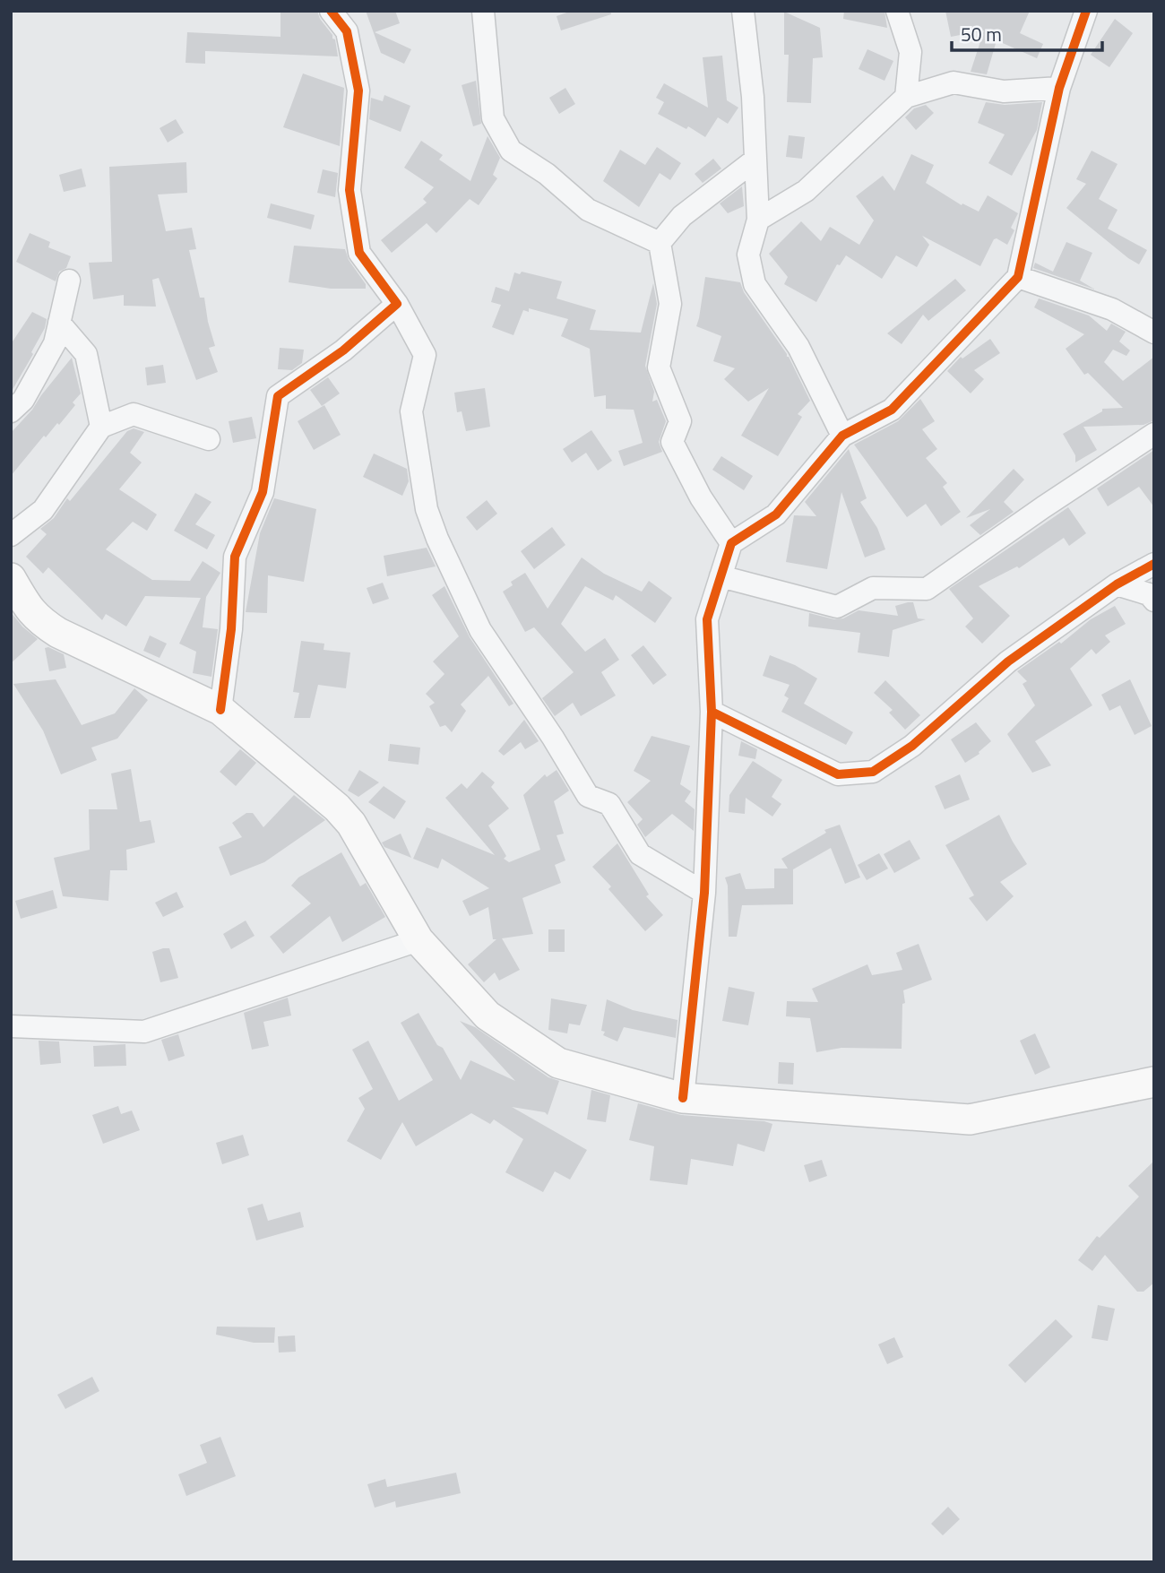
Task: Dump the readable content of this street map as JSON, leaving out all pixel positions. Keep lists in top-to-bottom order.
{
  "scale_bar": "50 m"
}
